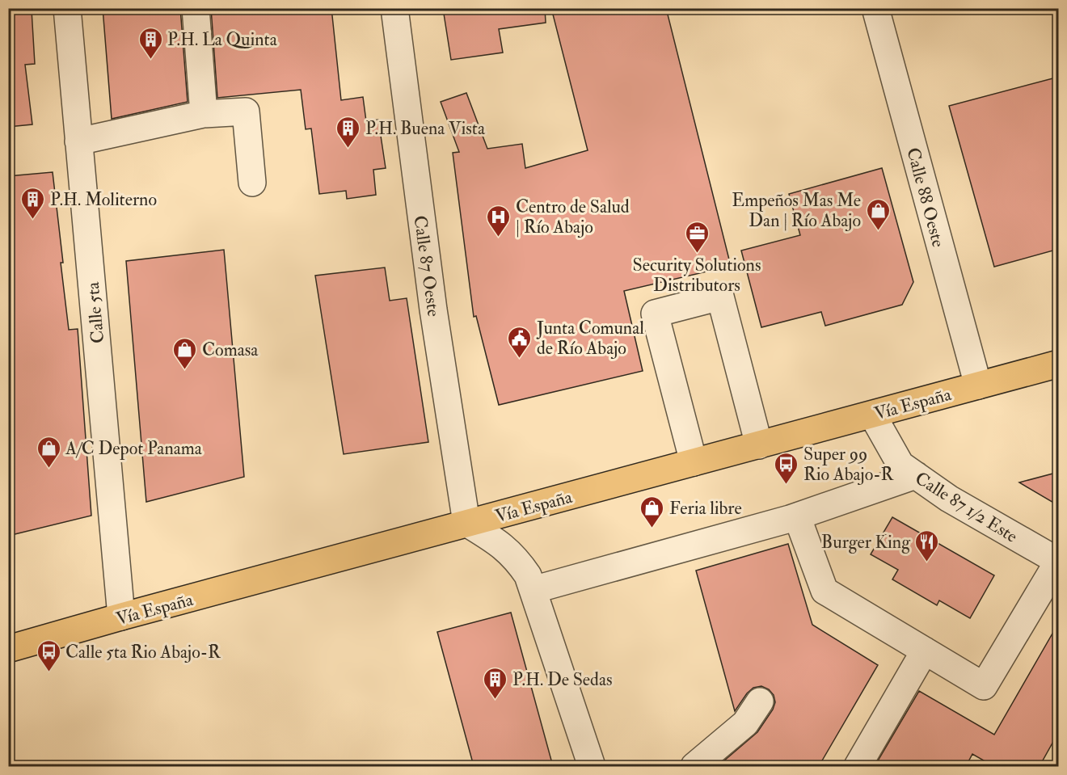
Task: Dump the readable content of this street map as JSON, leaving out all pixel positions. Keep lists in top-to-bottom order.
{
  "streets": {
    "main road": ["Vía España"],
    "street": [
      "Calle 88 Oeste",
      "Calle 87 Oeste",
      "Calle 5ta",
      "Calle 87 1/2 Este"
    ]
  },
  "crossings": [
    ["Calle 88 Oeste", "Vía España"],
    ["Calle 87 Oeste", "Vía España"],
    ["Calle 5ta", "Vía España"],
    ["Vía España", "Calle 87 1/2 Este"]
  ],
  "places": {
    "building": [
      "P.H. La Quinta",
      "P.H. Buena Vista",
      "P.H. Moliterno",
      "P.H. De Sedas"
    ],
    "shop": [
      "Empeños Mas Me Dan | Río Abajo",
      "Comasa",
      "A/C Depot Panama",
      "Feria libre"
    ],
    "hospital": ["Centro de Salud | Río Abajo"],
    "office": ["Security Solutions Distributors"],
    "public building": ["Junta Comunal de Río Abajo"],
    "bus stop": ["Super 99 Rio Abajo-R", "Calle 5ta Rio Abajo-R"],
    "restaurant": ["Burger King"]
  }
}
